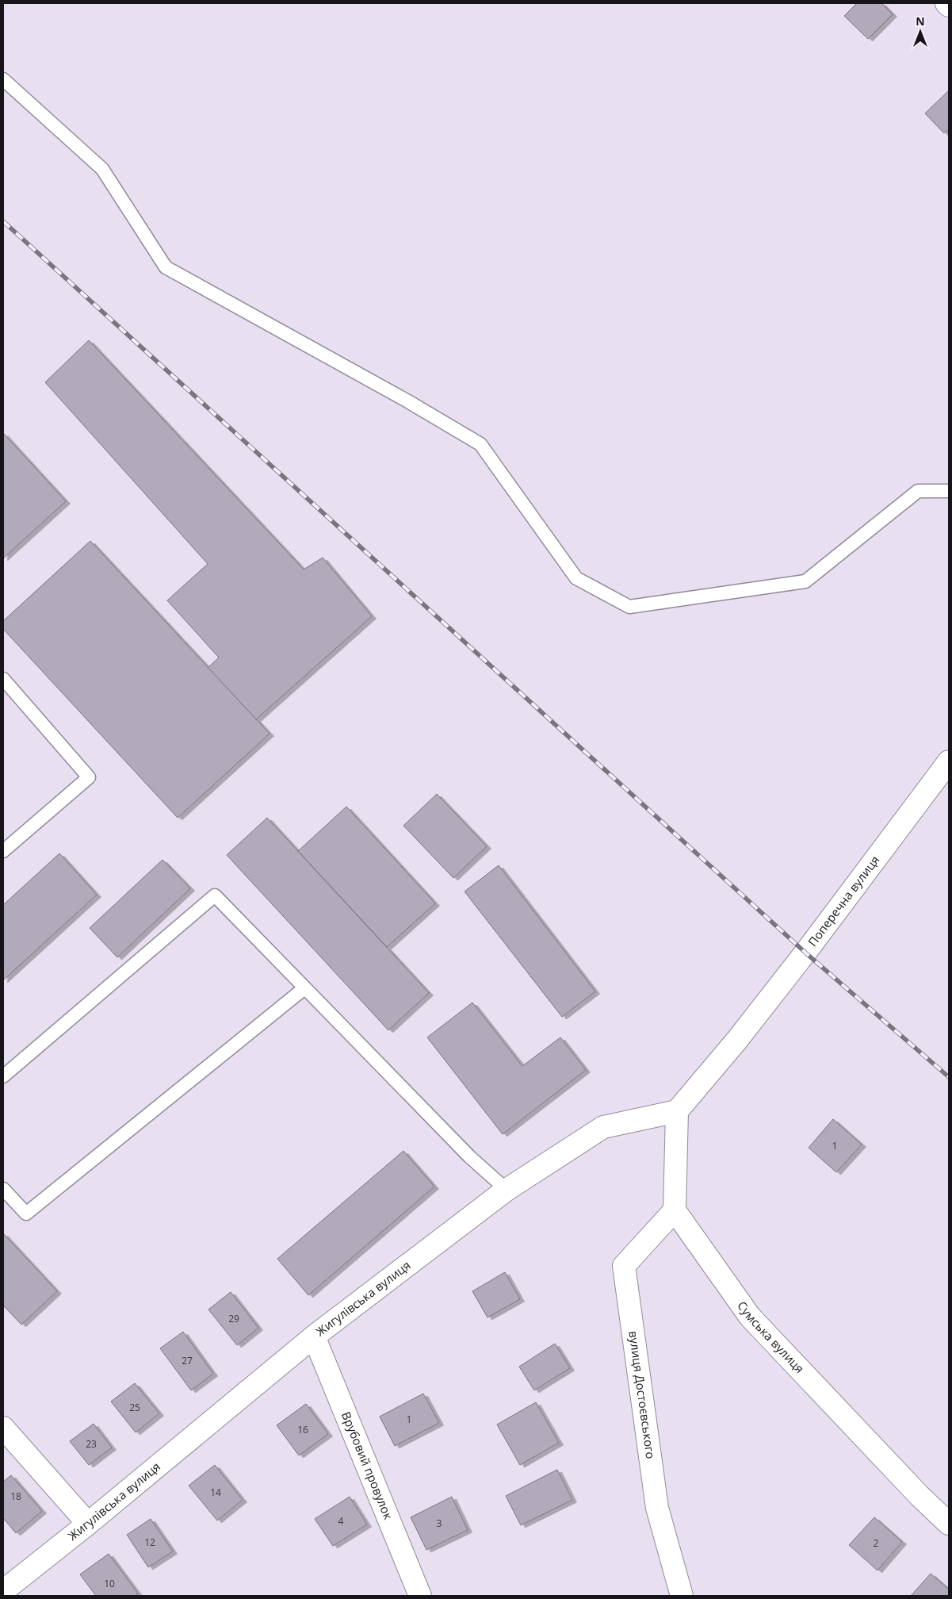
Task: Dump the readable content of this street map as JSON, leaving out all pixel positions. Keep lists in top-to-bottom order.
{
  "streets": {
    "street": [
      "Поперечна вулиця",
      "Жигулівська вулиця",
      "Сумська вулиця",
      "вулиця Достоєвського",
      "Врубовий провулок"
    ]
  },
  "crossings": [
    ["Поперечна вулиця", "Жигулівська вулиця"],
    ["Жигулівська вулиця", "Врубовий провулок"],
    ["Сумська вулиця", "вулиця Достоєвського"]
  ],
  "house_numbers": [
    "1",
    "29",
    "27",
    "25",
    "1",
    "16",
    "23",
    "14",
    "18",
    "4",
    "3",
    "12",
    "2",
    "10"
  ],
  "north": "top"
}
